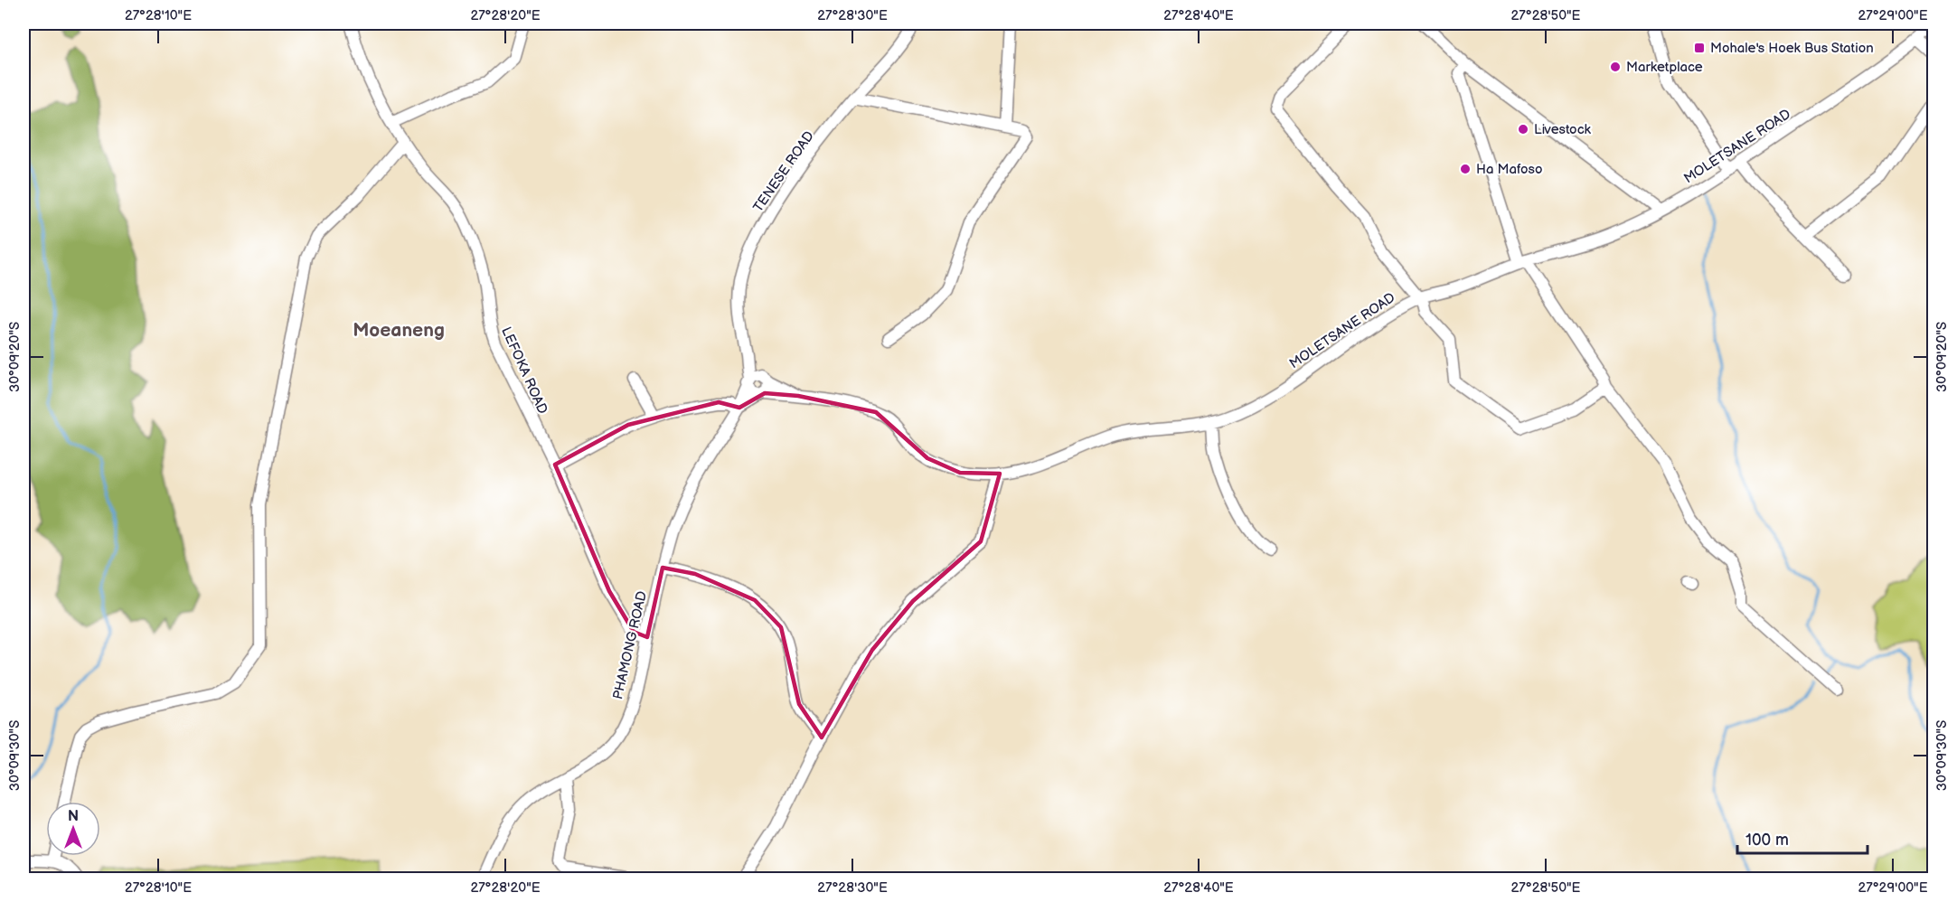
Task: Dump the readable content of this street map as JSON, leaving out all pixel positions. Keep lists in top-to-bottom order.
{
  "streets": {
    "street": [
      "MOLETSANE ROAD",
      "TENESE ROAD",
      "LEFOKA ROAD",
      "PHAMONG ROAD"
    ]
  },
  "crossings": [
    ["MOLETSANE ROAD", "TENESE ROAD"],
    ["MOLETSANE ROAD", "PHAMONG ROAD"],
    ["TENESE ROAD", "PHAMONG ROAD"],
    ["LEFOKA ROAD", "PHAMONG ROAD"]
  ],
  "districts": ["Moeaneng"],
  "places": {
    "transit": ["Mohale's Hoek Bus Station"],
    "other": ["Marketplace", "Livestock", "Ha Mafoso"]
  },
  "scale_bar": "100 m",
  "north": "top",
  "coordinates": [
    "27°28'10\"E",
    "27°28'20\"E",
    "27°28'30\"E",
    "27°28'40\"E",
    "27°28'50\"E",
    "27°29'00\"E",
    "30°09'20\"S",
    "30°09'30\"S"
  ]
}
